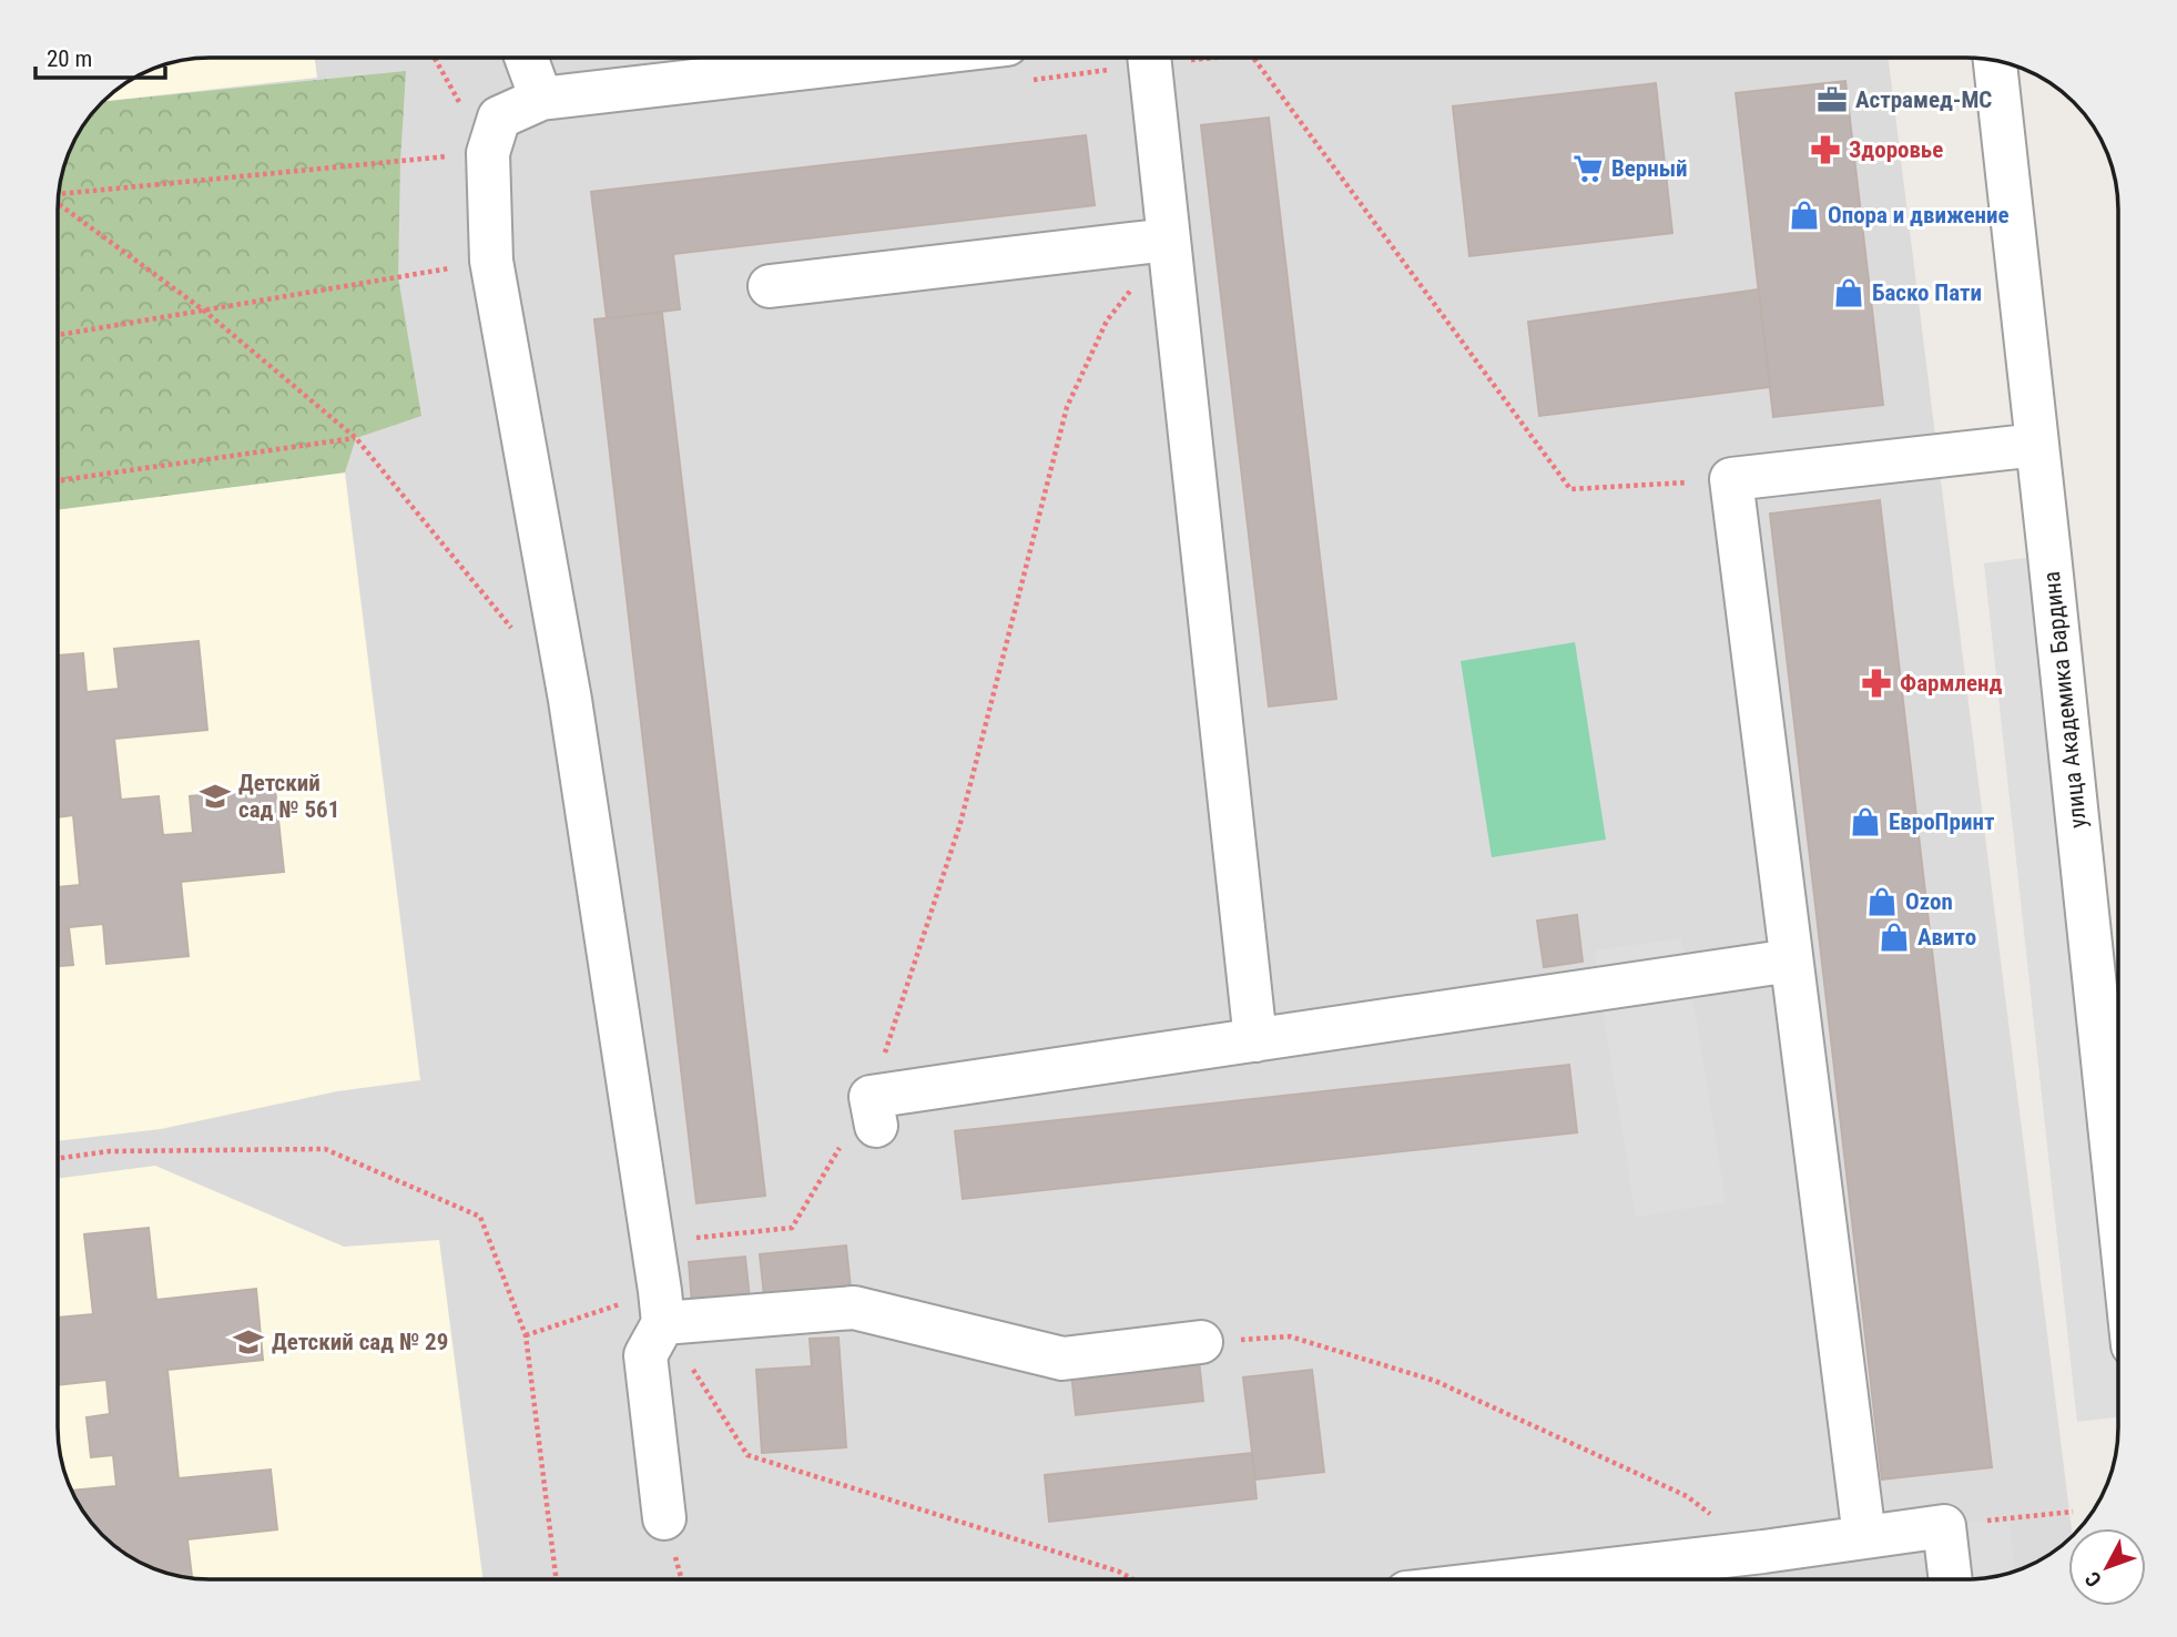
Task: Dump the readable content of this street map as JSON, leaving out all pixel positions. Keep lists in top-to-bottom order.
{
  "streets": {
    "street": ["улица Академика Бардина"]
  },
  "places": {
    "office": ["Астрамед-МС"],
    "pharmacy": ["Здоровье", "Фармленд"],
    "supermarket": ["Верный"],
    "shop": [
      "Опора и движение",
      "Баско Пати",
      "ЕвроПринт",
      "Ozon",
      "Авито"
    ],
    "school or university": ["Детский сад № 561", "Детский сад № 29"]
  },
  "scale_bar": "20 m",
  "north": "bottom left"
}
